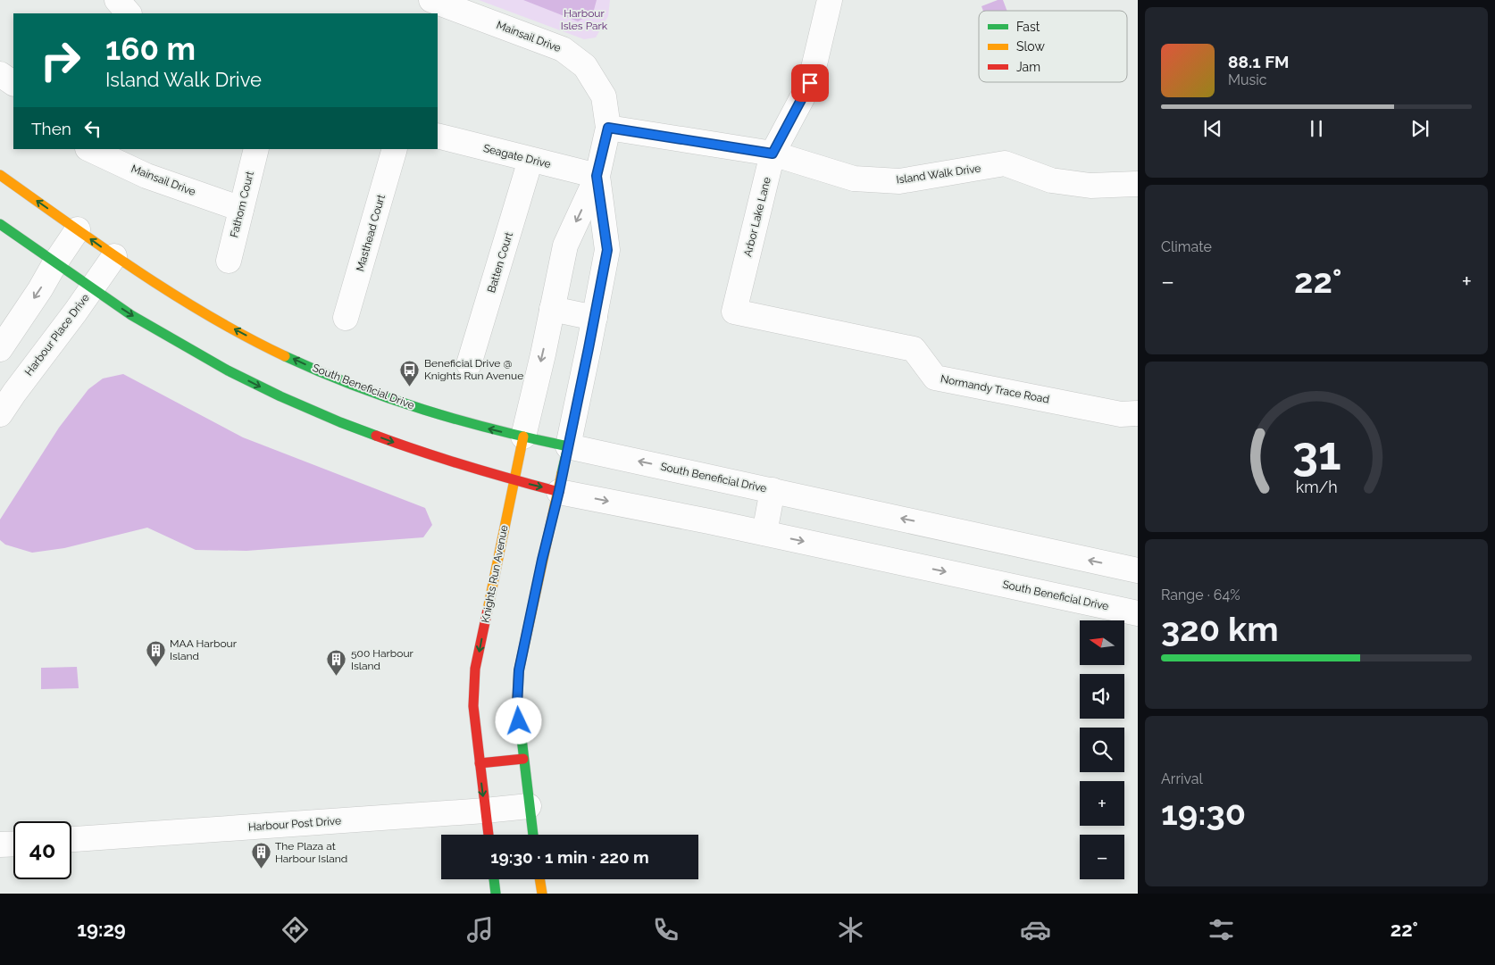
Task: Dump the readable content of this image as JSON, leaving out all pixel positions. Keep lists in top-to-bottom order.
{
  "streets": {
    "street": [
      "Mainsail Drive",
      "Seagate Drive",
      "Island Walk Drive",
      "Fathom Court",
      "Arbor Lake Lane",
      "Masthead Court",
      "Batten Court",
      "Harbour Place Drive",
      "South Beneficial Drive",
      "Normandy Trace Road",
      "Knights Run Avenue",
      "Harbour Post Drive"
    ]
  },
  "crossings": [
    ["Mainsail Drive", "Island Walk Drive"],
    ["Mainsail Drive", "Fathom Court"],
    ["Mainsail Drive", "Knights Run Avenue"],
    ["Seagate Drive", "Batten Court"],
    ["Seagate Drive", "Knights Run Avenue"],
    ["Island Walk Drive", "Arbor Lake Lane"],
    ["Island Walk Drive", "Knights Run Avenue"],
    ["Arbor Lake Lane", "Normandy Trace Road"],
    ["Harbour Place Drive", "South Beneficial Drive"],
    ["South Beneficial Drive", "Knights Run Avenue"],
    ["Knights Run Avenue", "Harbour Post Drive"]
  ],
  "parks": ["Harbour Isles Park"],
  "places": {
    "bus stop": ["Beneficial Drive @ Knights Run Avenue"],
    "building": ["MAA Harbour Island", "500 Harbour Island", "The Plaza at Harbour Island"]
  },
  "legend": ["Fast", "Slow", "Jam"],
  "north": "left",
  "page": {
    "turn": ["160 m", "Island Walk Drive"],
    "song": ["88.1 FM", "Music"],
    "then": "Then",
    "tile": [
      "Climate",
      ["Range · 64%", "320 km"],
      ["Arrival", "19:30"]
    ],
    "heat": ["−", "22°", "+"],
    "map_buttons": ["+", "−"],
    "limit": "40",
    "trip": "19:30 · 1 min · 220 m",
    "tabs": ["19:29", "22°"],
    "gauge": ["31", "km/h"]
  }
}
